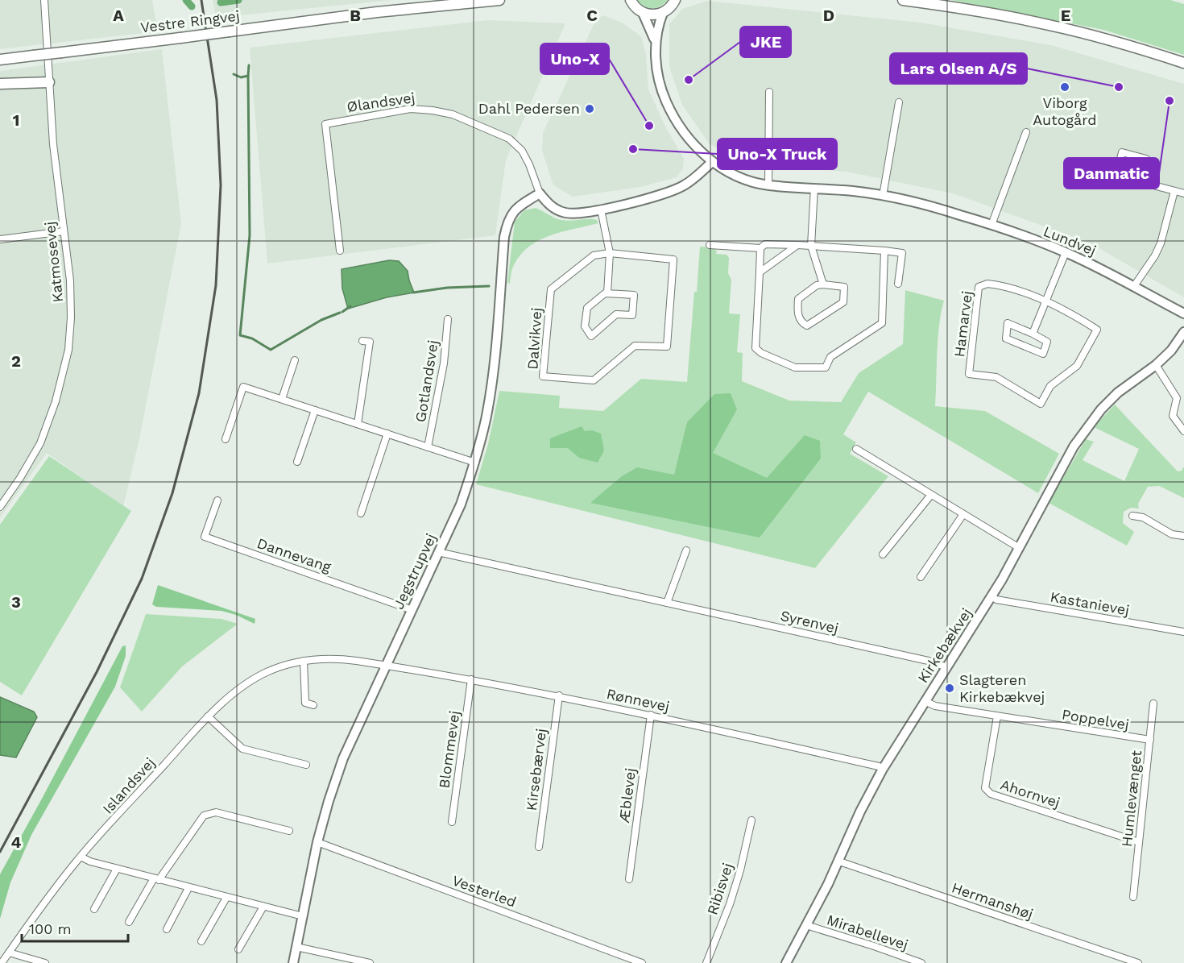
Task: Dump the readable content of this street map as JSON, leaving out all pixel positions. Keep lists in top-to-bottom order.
{
  "streets": {
    "main road": ["Vestre Ringvej"],
    "street": [
      "Ølandsvej",
      "Lundvej",
      "Katmosevej",
      "Hamarvej",
      "Dalvikvej",
      "Gotlandsvej",
      "Dannevang",
      "Jegstrupvej",
      "Kastanievej",
      "Syrenvej",
      "Kirkebækvej",
      "Rønnevej",
      "Poppelvej",
      "Blommevej",
      "Kirsebærvej",
      "Islandsvej",
      "Ahornvej",
      "Æblevej",
      "Humlevænget",
      "Ribisvej",
      "Vesterled",
      "Hermanshøj",
      "Mirabellevej"
    ]
  },
  "crossings": [
    ["Ølandsvej", "Lundvej"],
    ["Ølandsvej", "Jegstrupvej"],
    ["Gotlandsvej", "Jegstrupvej"],
    ["Dannevang", "Jegstrupvej"],
    ["Jegstrupvej", "Syrenvej"],
    ["Jegstrupvej", "Rønnevej"],
    ["Jegstrupvej", "Islandsvej"],
    ["Jegstrupvej", "Vesterled"],
    ["Kastanievej", "Kirkebækvej"],
    ["Syrenvej", "Kirkebækvej"],
    ["Kirkebækvej", "Rønnevej"],
    ["Kirkebækvej", "Poppelvej"],
    ["Kirkebækvej", "Hermanshøj"],
    ["Kirkebækvej", "Mirabellevej"],
    ["Rønnevej", "Blommevej"],
    ["Rønnevej", "Kirsebærvej"],
    ["Rønnevej", "Islandsvej"],
    ["Rønnevej", "Æblevej"],
    ["Poppelvej", "Ahornvej"],
    ["Poppelvej", "Humlevænget"],
    ["Ahornvej", "Humlevænget"]
  ],
  "places": [
    "JKE",
    "Viborg Autogård",
    "Lars Olsen A/S",
    "Danmatic",
    "Dahl Pedersen",
    "Uno-X",
    "Uno-X Truck",
    "Slagteren Kirkebækvej"
  ],
  "scale_bar": "100 m",
  "grid": {
    "columns": [
      "A",
      "B",
      "C",
      "D",
      "E"
    ],
    "rows": [
      "1",
      "2",
      "3",
      "4"
    ]
  }
}
